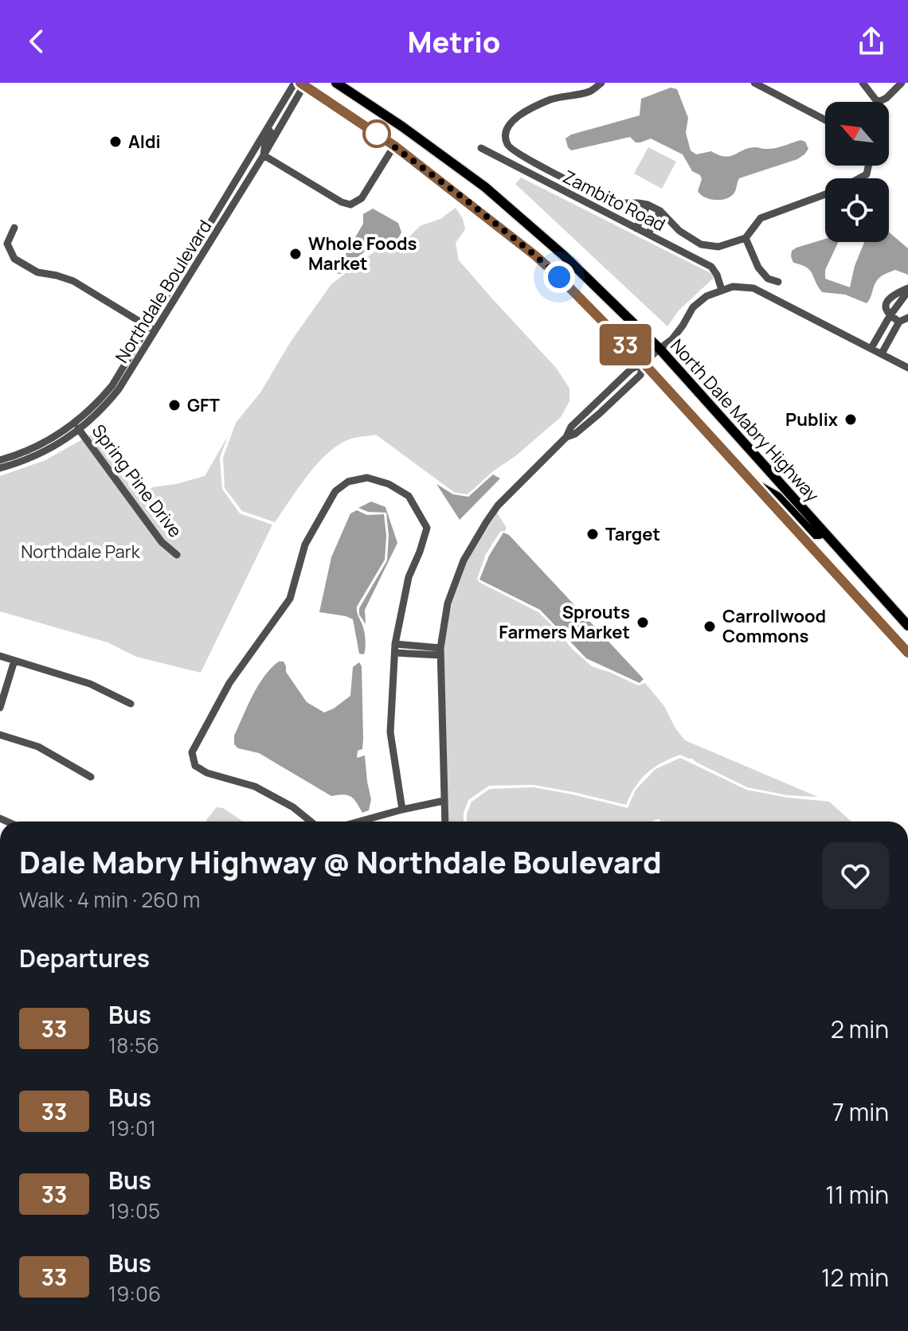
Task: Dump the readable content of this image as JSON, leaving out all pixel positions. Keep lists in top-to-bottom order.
{
  "streets": {
    "main road": ["North Dale Mabry Highway"],
    "street": ["Zambito Road", "Northdale Boulevard", "Spring Pine Drive"]
  },
  "crossings": [
    ["Northdale Boulevard", "North Dale Mabry Highway"],
    ["Northdale Boulevard", "Spring Pine Drive"]
  ],
  "parks": ["Northdale Park"],
  "places": [
    "Aldi",
    "Whole Foods Market",
    "GFT",
    "Publix",
    "Target",
    "Sprouts Farmers Market",
    "Carrollwood Commons"
  ],
  "lines": ["bus line 33"],
  "north": "top left",
  "page": {
    "header": "Metrio",
    "on_map": "33",
    "heading": [
      ["Dale Mabry Highway @ Northdale Boulevard", "Walk · 4 min · 260 m"],
      "Departures"
    ],
    "list": [
      {
        "mark": "33",
        "name": "Bus",
        "note": "18:56",
        "value": "2 min"
      },
      {
        "mark": "33",
        "name": "Bus",
        "note": "19:01",
        "value": "7 min"
      },
      {
        "mark": "33",
        "name": "Bus",
        "note": "19:05",
        "value": "11 min"
      },
      {
        "mark": "33",
        "name": "Bus",
        "note": "19:06",
        "value": "12 min"
      }
    ]
  }
}
